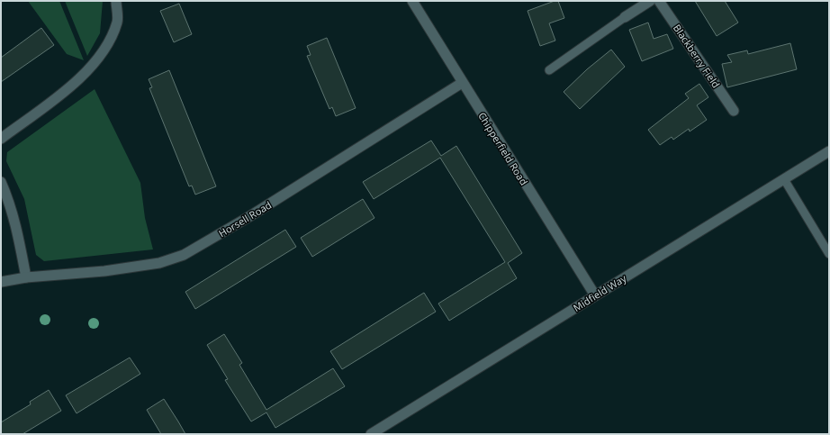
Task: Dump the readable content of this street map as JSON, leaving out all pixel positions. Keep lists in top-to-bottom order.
{
  "streets": {
    "street": [
      "Blackberry Field",
      "Chipperfield Road",
      "Horsell Road",
      "Midfield Way"
    ]
  },
  "crossings": [
    ["Chipperfield Road", "Horsell Road"],
    ["Chipperfield Road", "Midfield Way"]
  ]
}
